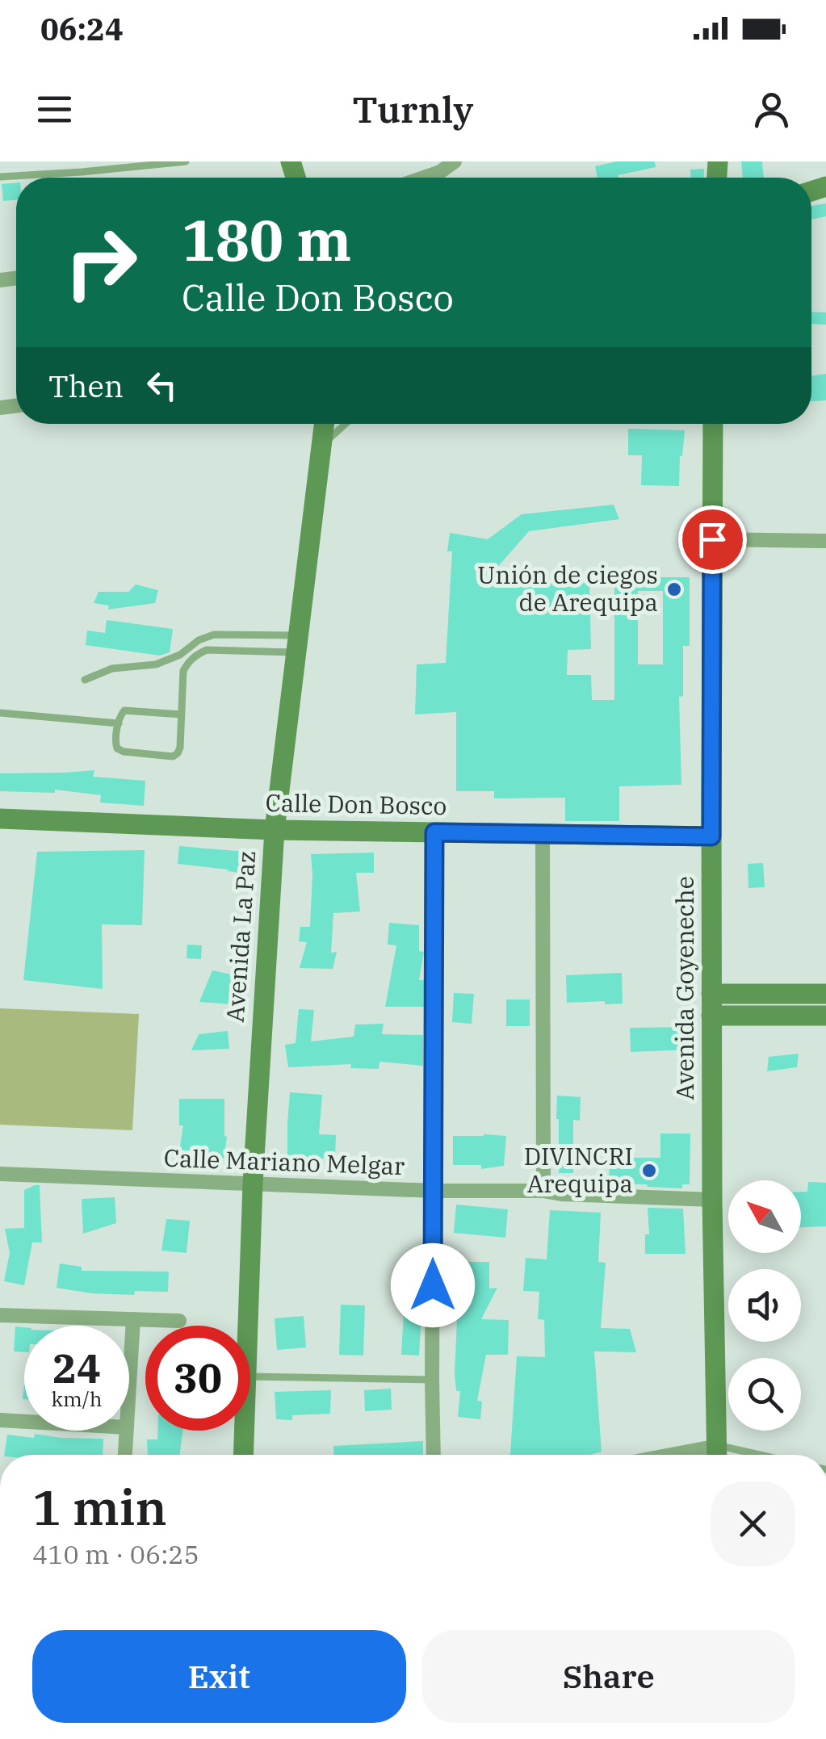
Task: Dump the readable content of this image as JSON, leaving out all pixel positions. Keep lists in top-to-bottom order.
{
  "streets": {
    "street": [
      "Calle Don Bosco",
      "Avenida La Paz",
      "Avenida Goyeneche",
      "Calle Mariano Melgar"
    ]
  },
  "crossings": [
    ["Calle Don Bosco", "Avenida La Paz"],
    ["Calle Don Bosco", "Avenida Goyeneche"],
    ["Avenida La Paz", "Calle Mariano Melgar"],
    ["Avenida Goyeneche", "Calle Mariano Melgar"]
  ],
  "places": ["Unión de ciegos de Arequipa", "DIVINCRI Arequipa"],
  "north": "top left",
  "page": {
    "status": "06:24",
    "header": "Turnly",
    "turn": ["180 m", "Calle Don Bosco"],
    "then": "Then",
    "speed": "24 km/h",
    "limit": "30",
    "heading": ["1 min", "410 m · 06:25"],
    "buttons": ["Exit", "Share"]
  }
}
